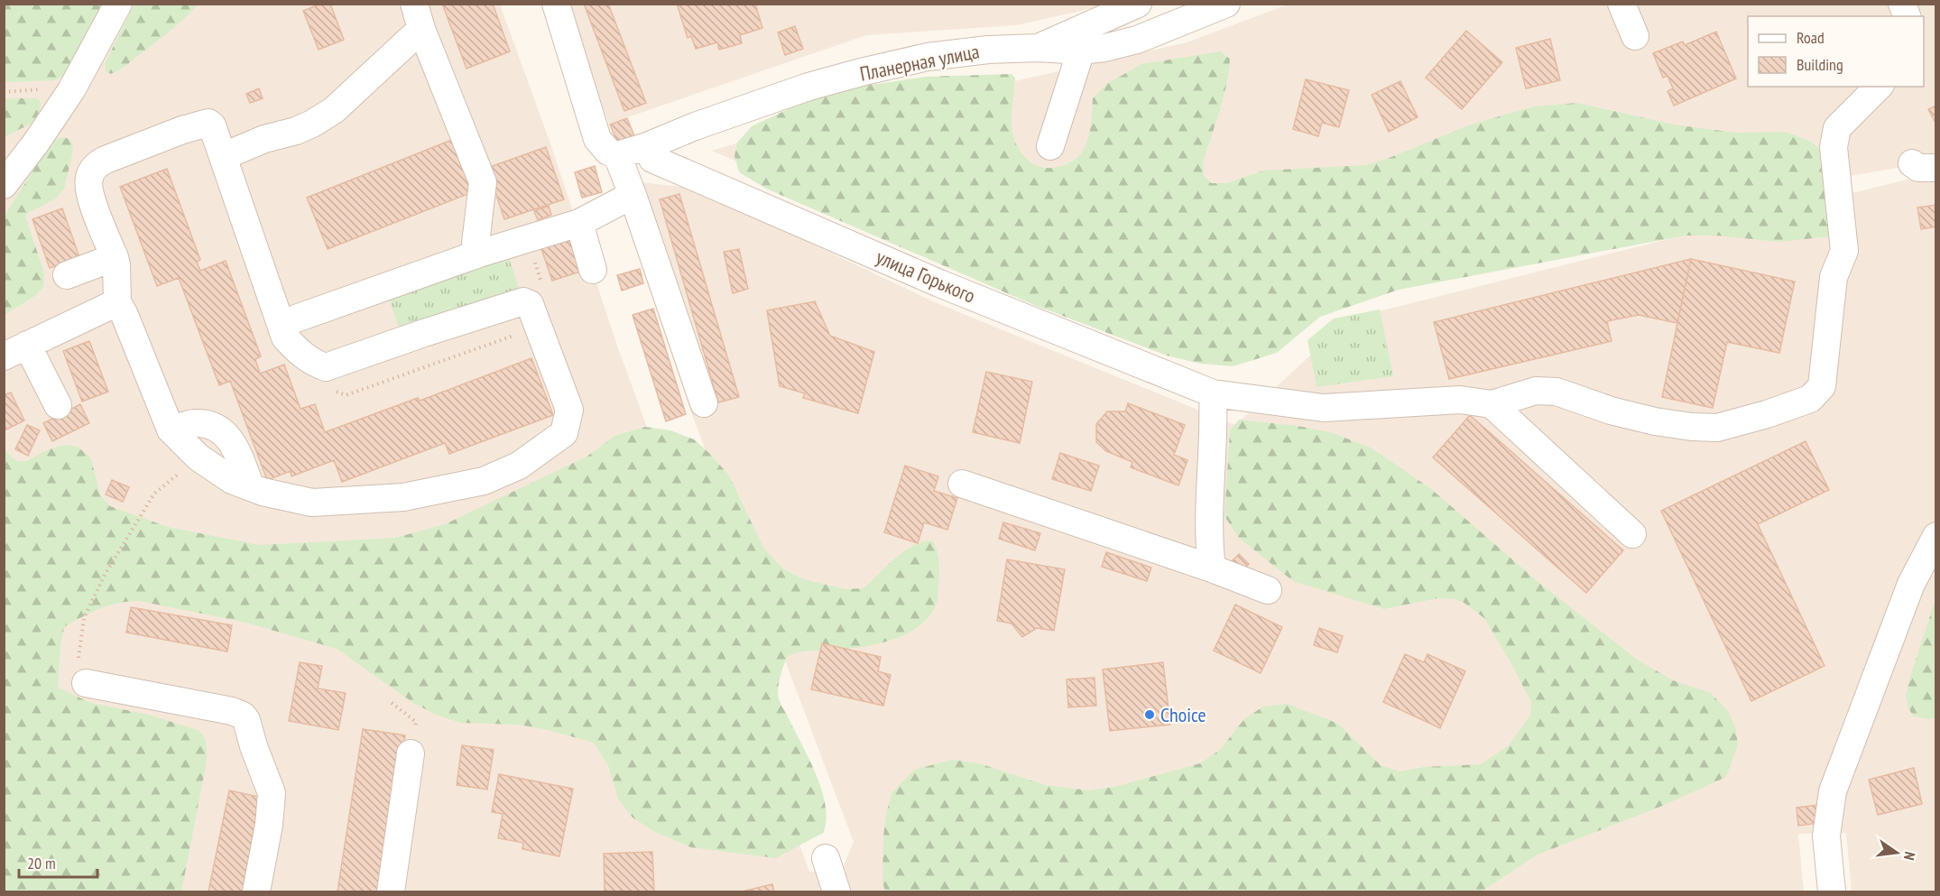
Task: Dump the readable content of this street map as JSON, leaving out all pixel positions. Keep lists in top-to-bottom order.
{
  "streets": {
    "street": ["Планерная улица", "улица Горького"]
  },
  "crossings": [
    ["Планерная улица", "улица Горького"]
  ],
  "places": ["Choice"],
  "legend": ["Road", "Building"],
  "scale_bar": "20 m",
  "north": "right"
}
